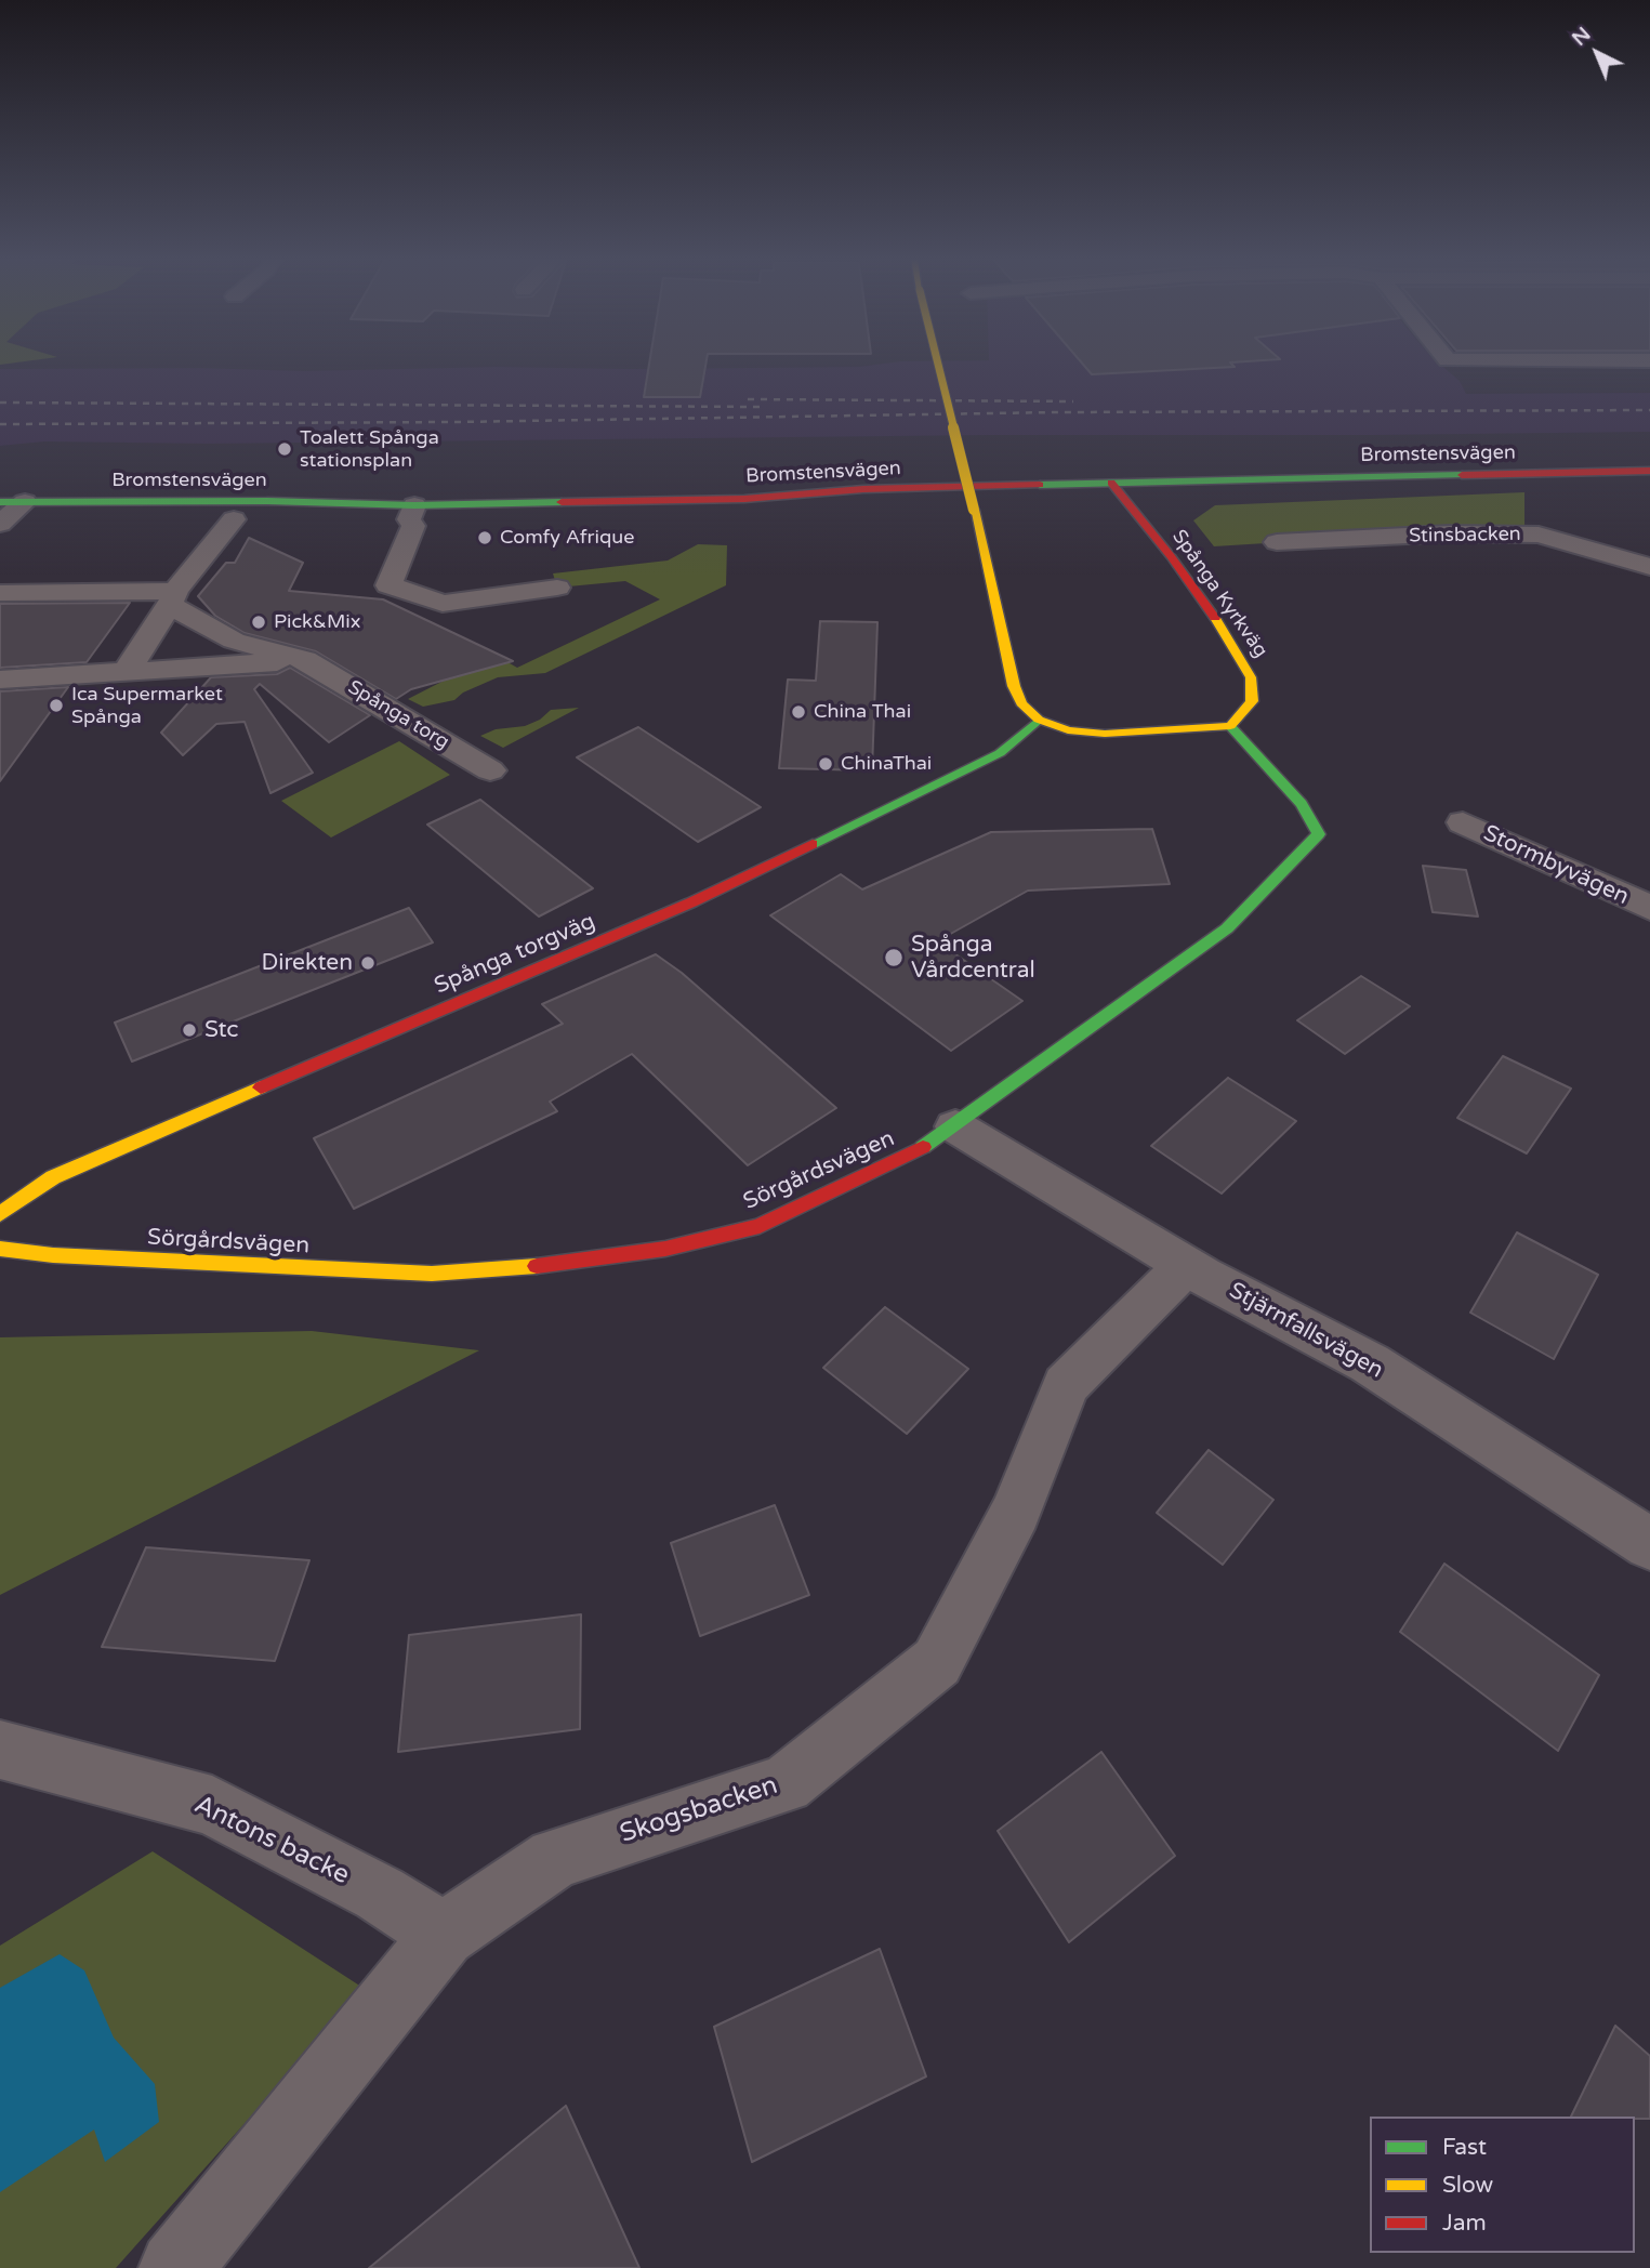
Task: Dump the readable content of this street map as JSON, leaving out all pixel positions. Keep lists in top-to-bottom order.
{
  "streets": {
    "street": [
      "Bromstensvägen",
      "Stinsbacken",
      "Spånga Kyrkväg",
      "Spånga torg",
      "Stormbyvägen",
      "Spånga torgväg",
      "Sörgårdsvägen",
      "Stjärnfallsvägen",
      "Skogsbacken",
      "Antons backe"
    ]
  },
  "crossings": [
    ["Bromstensvägen", "Spånga Kyrkväg"],
    ["Spånga Kyrkväg", "Sörgårdsvägen"],
    ["Sörgårdsvägen", "Stjärnfallsvägen"],
    ["Stjärnfallsvägen", "Skogsbacken"],
    ["Skogsbacken", "Antons backe"]
  ],
  "places": [
    "Toalett Spånga stationsplan",
    "Comfy Afrique",
    "Pick&Mix",
    "Ica Supermarket Spånga",
    "China Thai",
    "ChinaThai",
    "Spånga Vårdcentral",
    "Direkten",
    "Stc"
  ],
  "legend": ["Fast", "Slow", "Jam"],
  "north": "top left"
}
